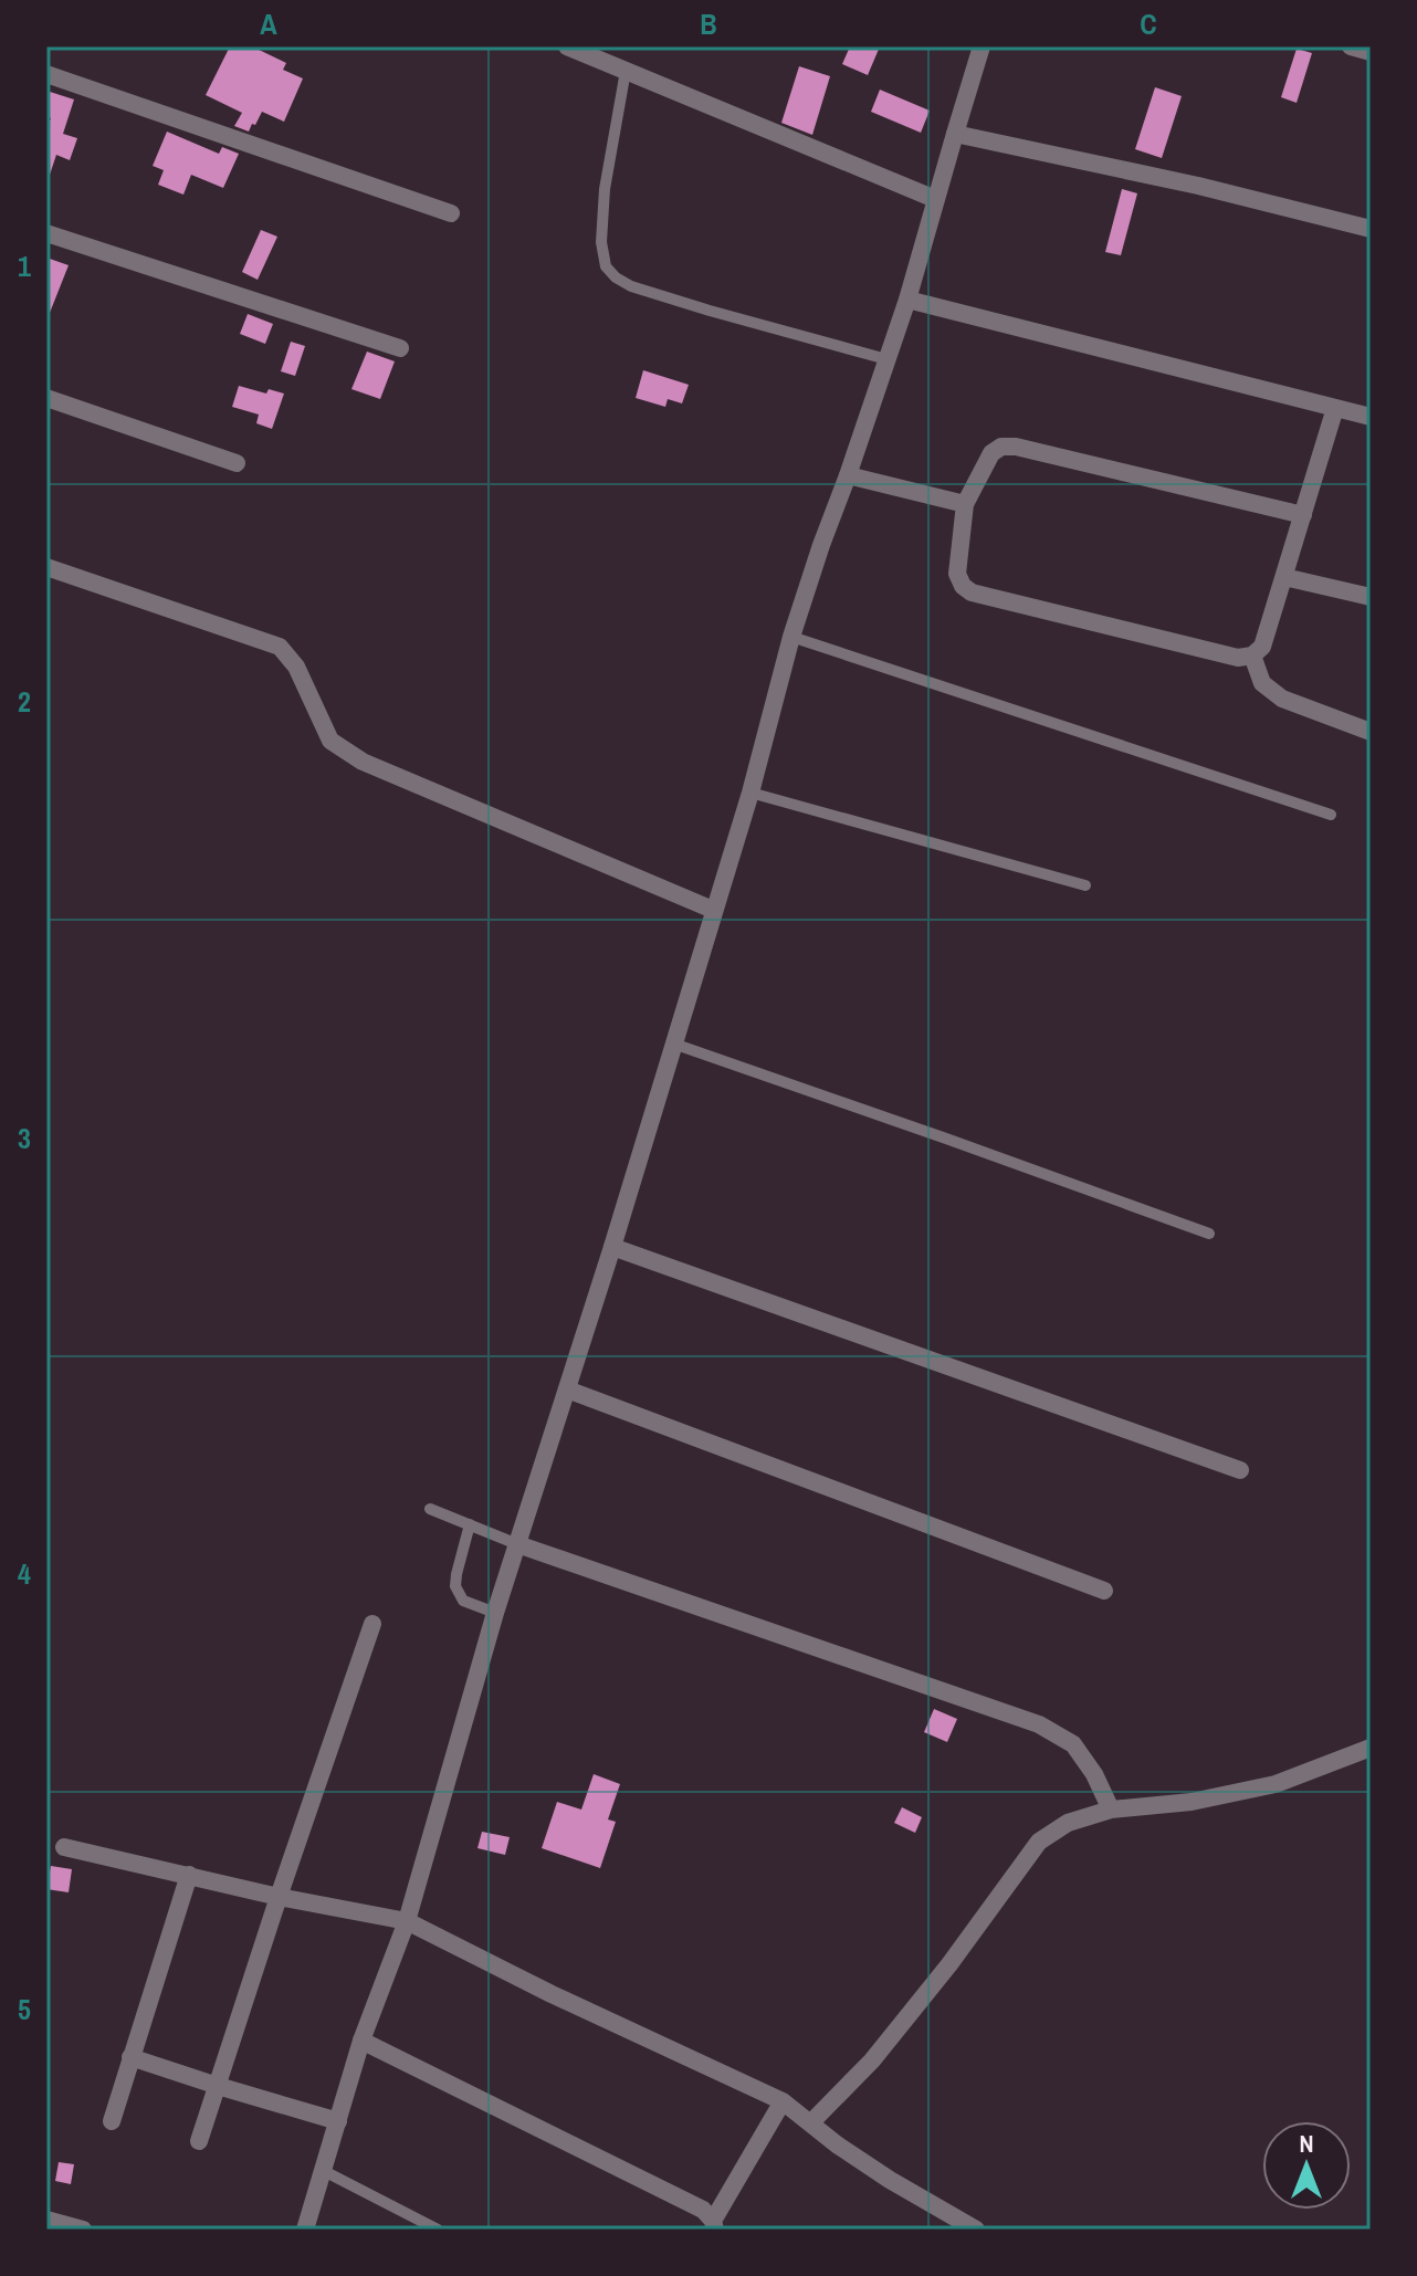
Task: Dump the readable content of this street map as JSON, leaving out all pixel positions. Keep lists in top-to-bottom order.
{
  "north": "top",
  "grid": {
    "columns": ["A", "B", "C"],
    "rows": [
      "1",
      "2",
      "3",
      "4",
      "5"
    ]
  }
}
